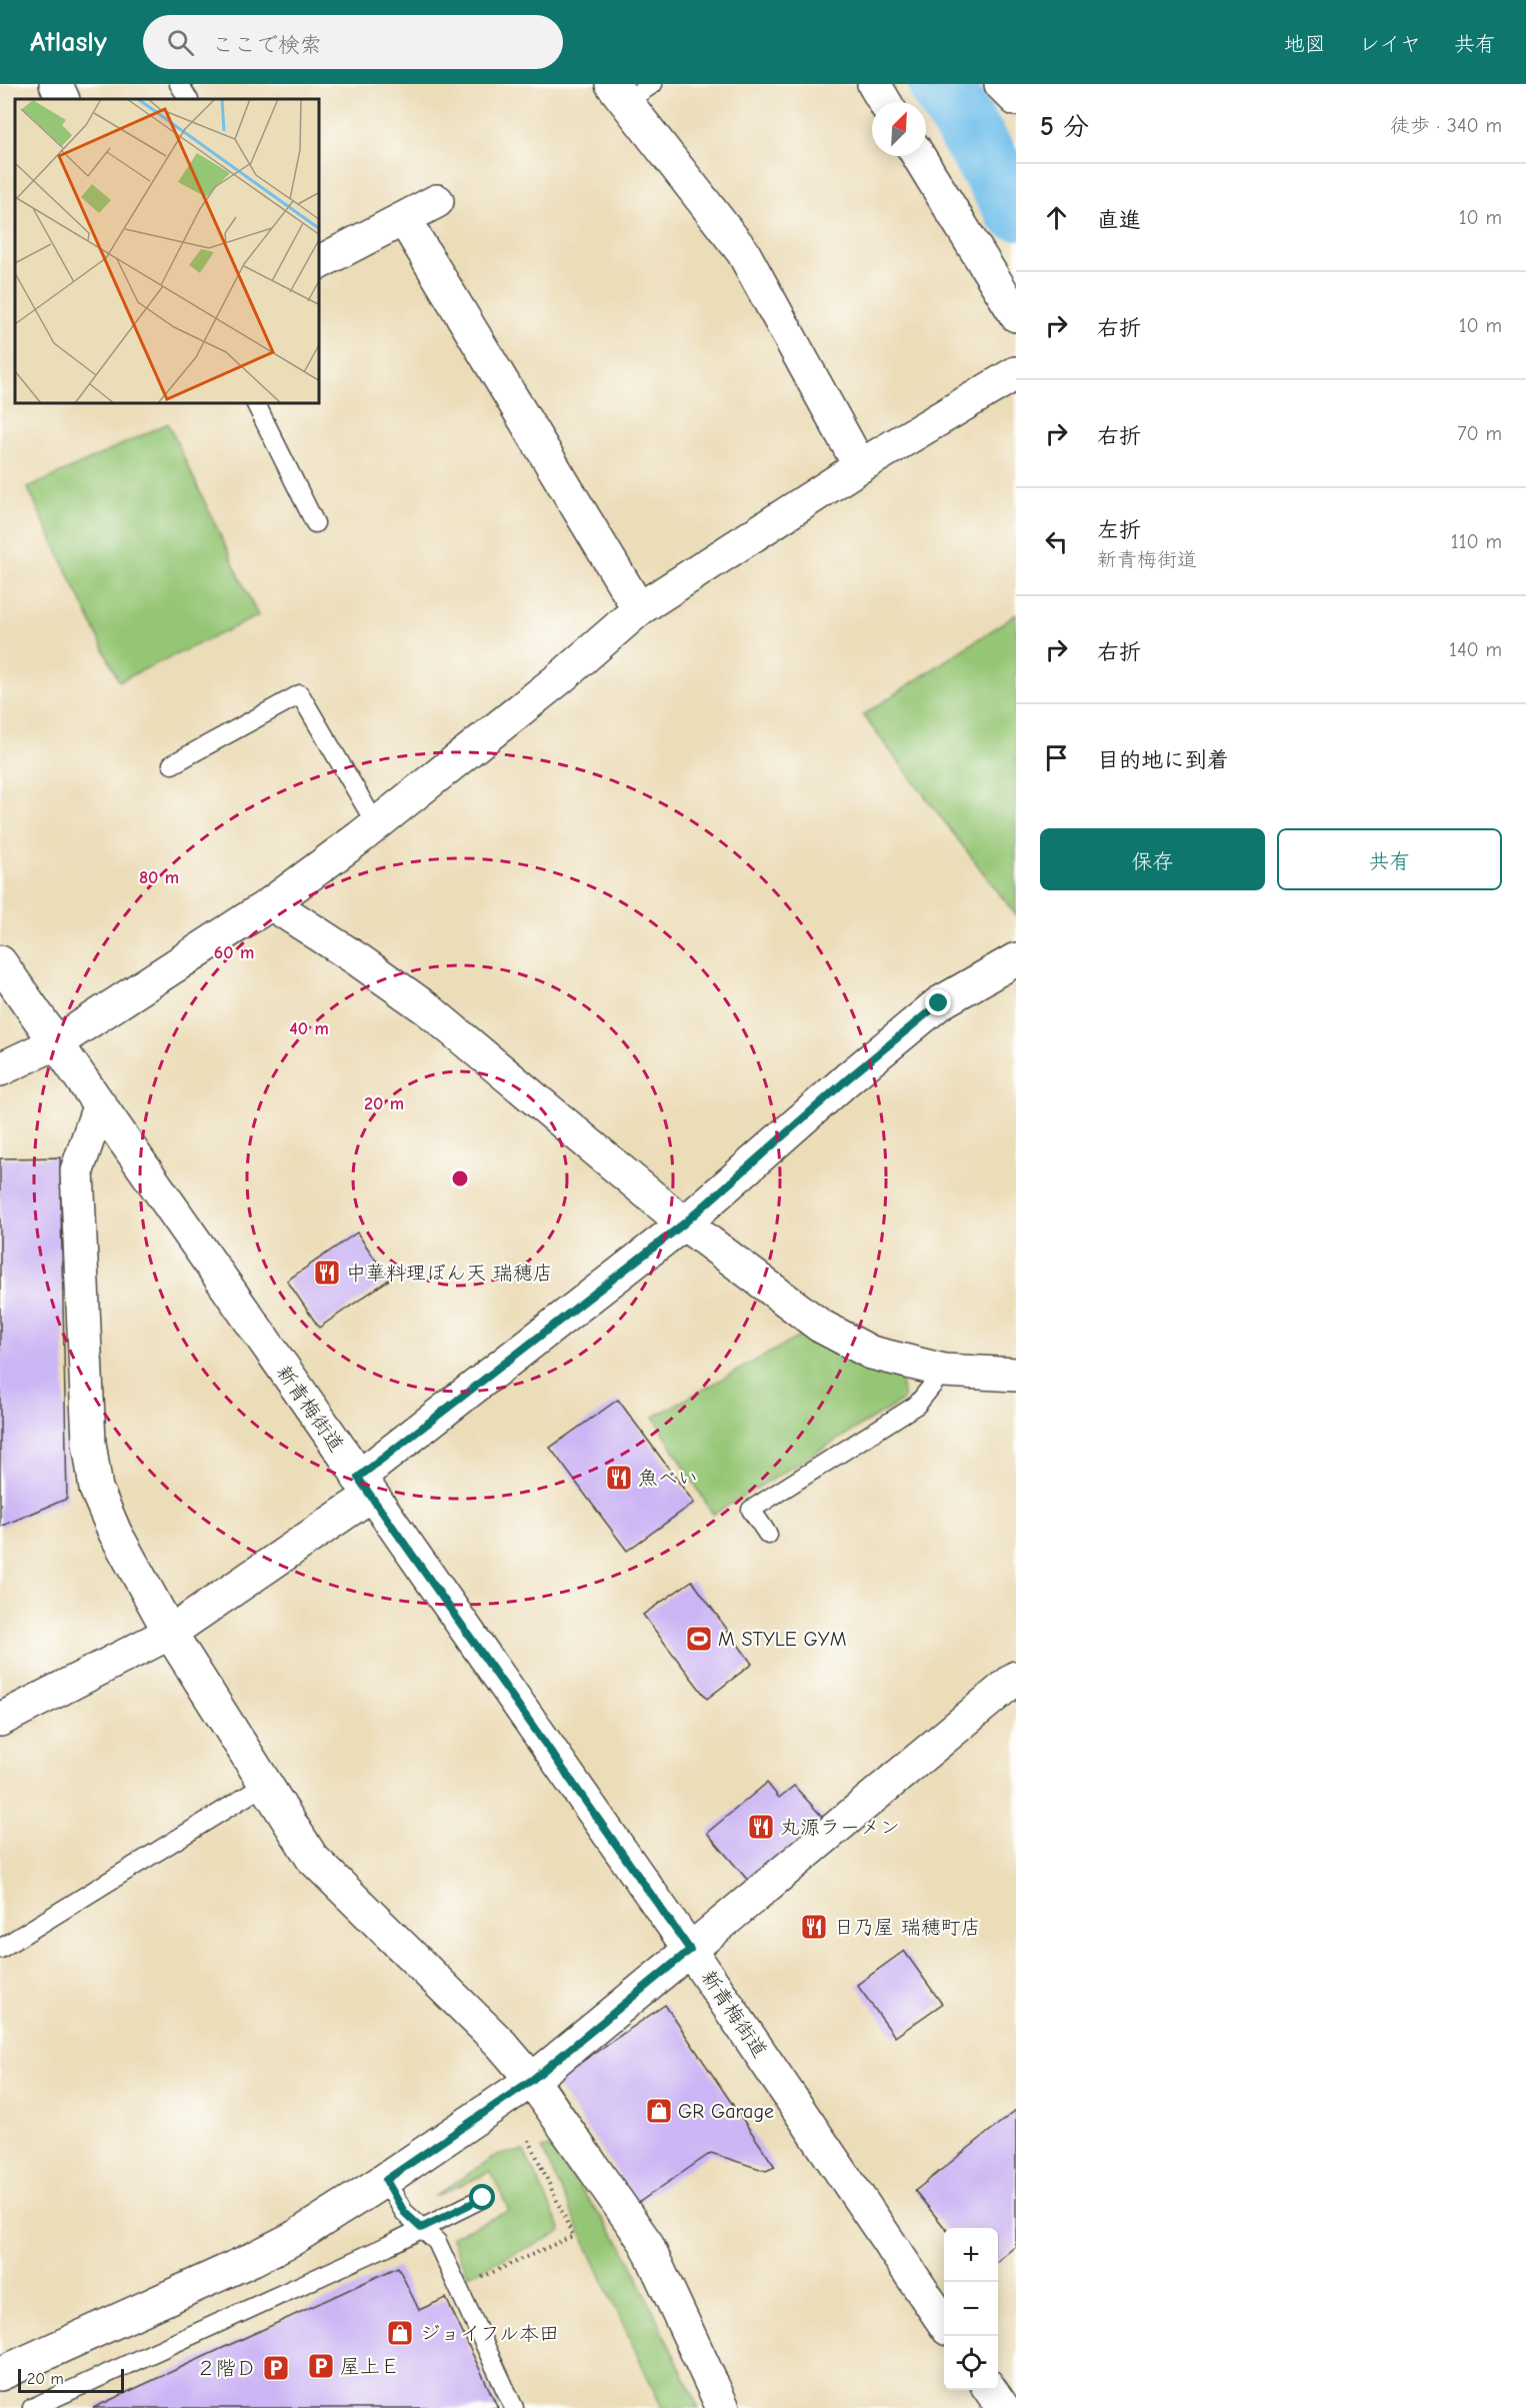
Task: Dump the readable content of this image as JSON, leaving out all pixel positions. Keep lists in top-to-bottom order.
{
  "streets": {
    "street": ["新青梅街道"]
  },
  "places": {
    "restaurant": [
      "中華料理ぼん天 瑞穂店",
      "魚べい",
      "丸源ラーメン",
      "日乃屋 瑞穂町店"
    ],
    "sports": ["M STYLE GYM"],
    "shop": ["GR Garage", "ジョイフル本田"],
    "parking": ["屋上Ｅ", "２階Ｄ"]
  },
  "scale_bar": "20 m",
  "north": "top right",
  "page": {
    "header": "Atlasly",
    "search": "ここで検索",
    "nav": ["地図", "レイヤ", "共有"],
    "heading": ["5 分", "徒歩 · 340 m"],
    "list": [
      ["直進", "10 m"],
      ["右折", "10 m"],
      ["右折", "70 m"],
      ["左折", "新青梅街道", "110 m"],
      ["右折", "140 m"],
      "目的地に到着"
    ],
    "buttons": ["保存", "共有"],
    "map_buttons": ["+", "−"],
    "scale": "20 m"
  },
  "rings": [
    "80 m",
    "60 m",
    "40 m",
    "20 m"
  ]
}
